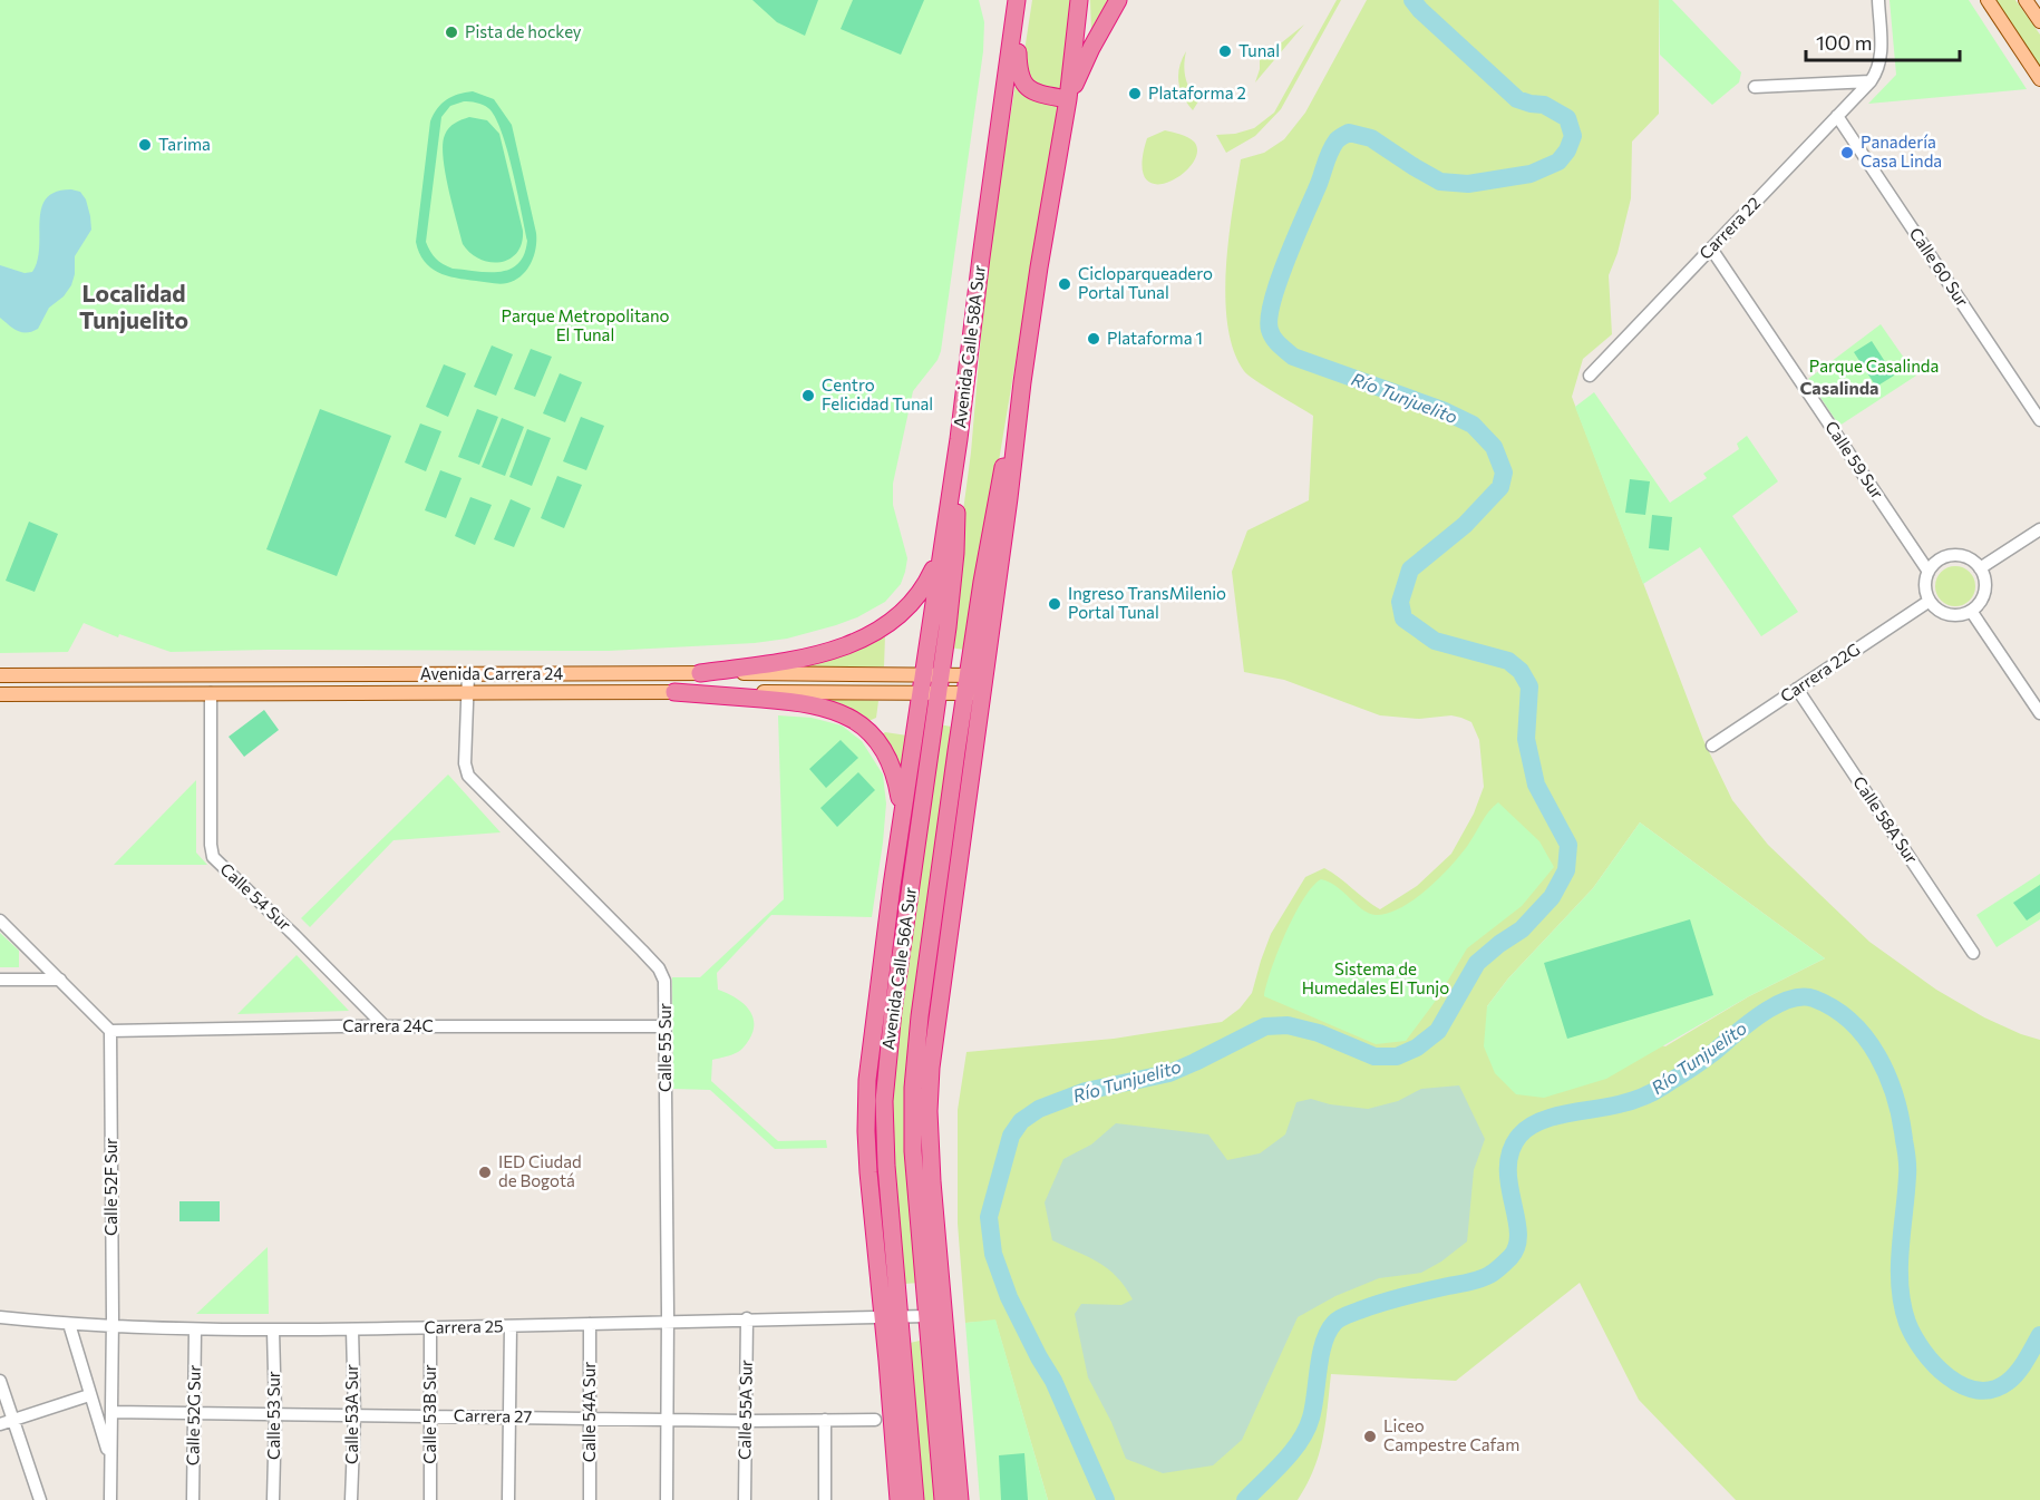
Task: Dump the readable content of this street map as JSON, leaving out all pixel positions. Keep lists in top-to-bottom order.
{
  "streets": {
    "highway": ["Avenida Calle 58A Sur", "Avenida Calle 56A Sur"],
    "main road": ["Avenida Carrera 24"],
    "street": [
      "Carrera 22",
      "Calle 60 Sur",
      "Calle 59 Sur",
      "Carrera 22G",
      "Calle 58A Sur",
      "Calle 54 Sur",
      "Carrera 24C",
      "Calle 55 Sur",
      "Calle 52F Sur",
      "Carrera 25",
      "Calle 55A Sur",
      "Calle 54A Sur",
      "Calle 53A Sur",
      "Calle 53B Sur",
      "Calle 52G Sur",
      "Calle 53 Sur",
      "Carrera 27"
    ]
  },
  "crossings": [
    ["Carrera 22", "Calle 60 Sur"],
    ["Carrera 22", "Calle 59 Sur"],
    ["Avenida Calle 58A Sur", "Avenida Carrera 24"],
    ["Avenida Calle 58A Sur", "Avenida Calle 56A Sur"],
    ["Calle 59 Sur", "Carrera 22G"],
    ["Carrera 22G", "Calle 58A Sur"],
    ["Avenida Carrera 24", "Calle 54 Sur"],
    ["Avenida Carrera 24", "Avenida Calle 56A Sur"],
    ["Avenida Carrera 24", "Calle 55 Sur"],
    ["Calle 54 Sur", "Carrera 24C"],
    ["Avenida Calle 56A Sur", "Carrera 25"],
    ["Carrera 24C", "Calle 55 Sur"],
    ["Carrera 24C", "Calle 52F Sur"],
    ["Calle 55 Sur", "Carrera 25"],
    ["Calle 55 Sur", "Carrera 27"],
    ["Calle 52F Sur", "Carrera 25"],
    ["Calle 52F Sur", "Carrera 27"],
    ["Carrera 25", "Calle 55A Sur"],
    ["Carrera 25", "Calle 54A Sur"],
    ["Carrera 25", "Calle 53A Sur"],
    ["Carrera 25", "Calle 53B Sur"],
    ["Carrera 25", "Calle 52G Sur"],
    ["Carrera 25", "Calle 53 Sur"],
    ["Calle 55A Sur", "Carrera 27"],
    ["Calle 54A Sur", "Carrera 27"],
    ["Calle 53A Sur", "Carrera 27"],
    ["Calle 53B Sur", "Carrera 27"],
    ["Calle 52G Sur", "Carrera 27"],
    ["Calle 53 Sur", "Carrera 27"]
  ],
  "districts": ["Localidad Tunjuelito", "Casalinda"],
  "water": ["Río Tunjuelito"],
  "parks": ["Parque Metropolitano El Tunal", "Parque Casalinda", "Sistema de Humedales El Tunjo"],
  "places": [
    "Pista de hockey",
    "Tunal",
    "Plataforma 2",
    "Tarima",
    "Panadería Casa Linda",
    "Cicloparqueadero Portal Tunal",
    "Plataforma 1",
    "Centro Felicidad Tunal",
    "Ingreso TransMilenio Portal Tunal",
    "IED Ciudad de Bogotá",
    "Liceo Campestre Cafam"
  ],
  "scale_bar": "100 m"
}
